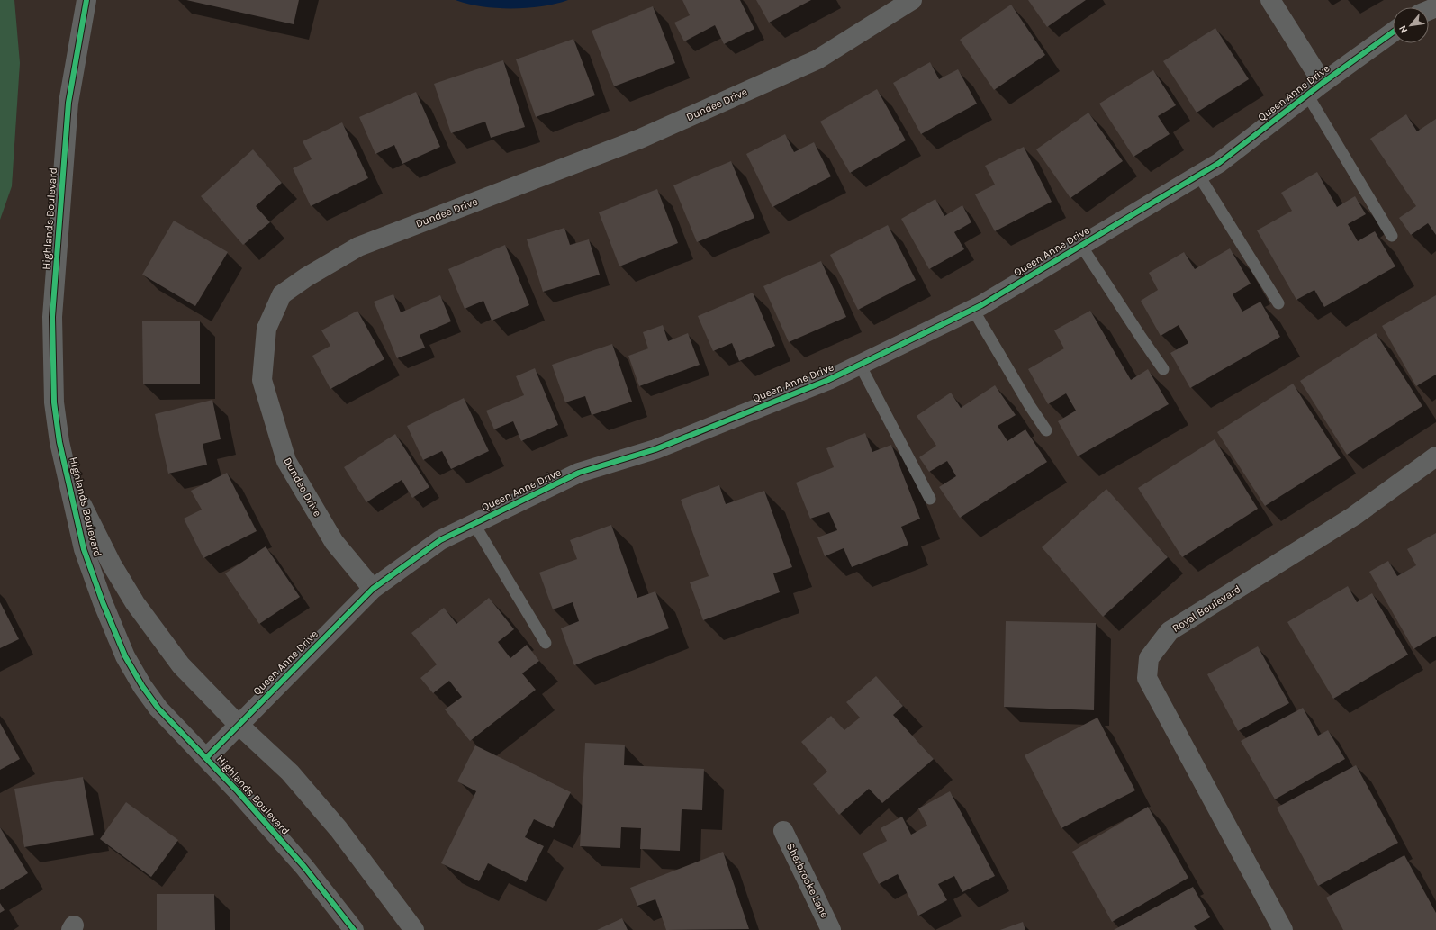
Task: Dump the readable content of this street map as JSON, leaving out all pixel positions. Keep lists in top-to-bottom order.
{
  "streets": {
    "street": [
      "Queen Anne Drive",
      "Dundee Drive",
      "Highlands Boulevard",
      "Royal Boulevard",
      "Sherbrooke Lane"
    ]
  },
  "crossings": [
    ["Queen Anne Drive", "Dundee Drive"],
    ["Queen Anne Drive", "Highlands Boulevard"]
  ],
  "north": "bottom left"
}
